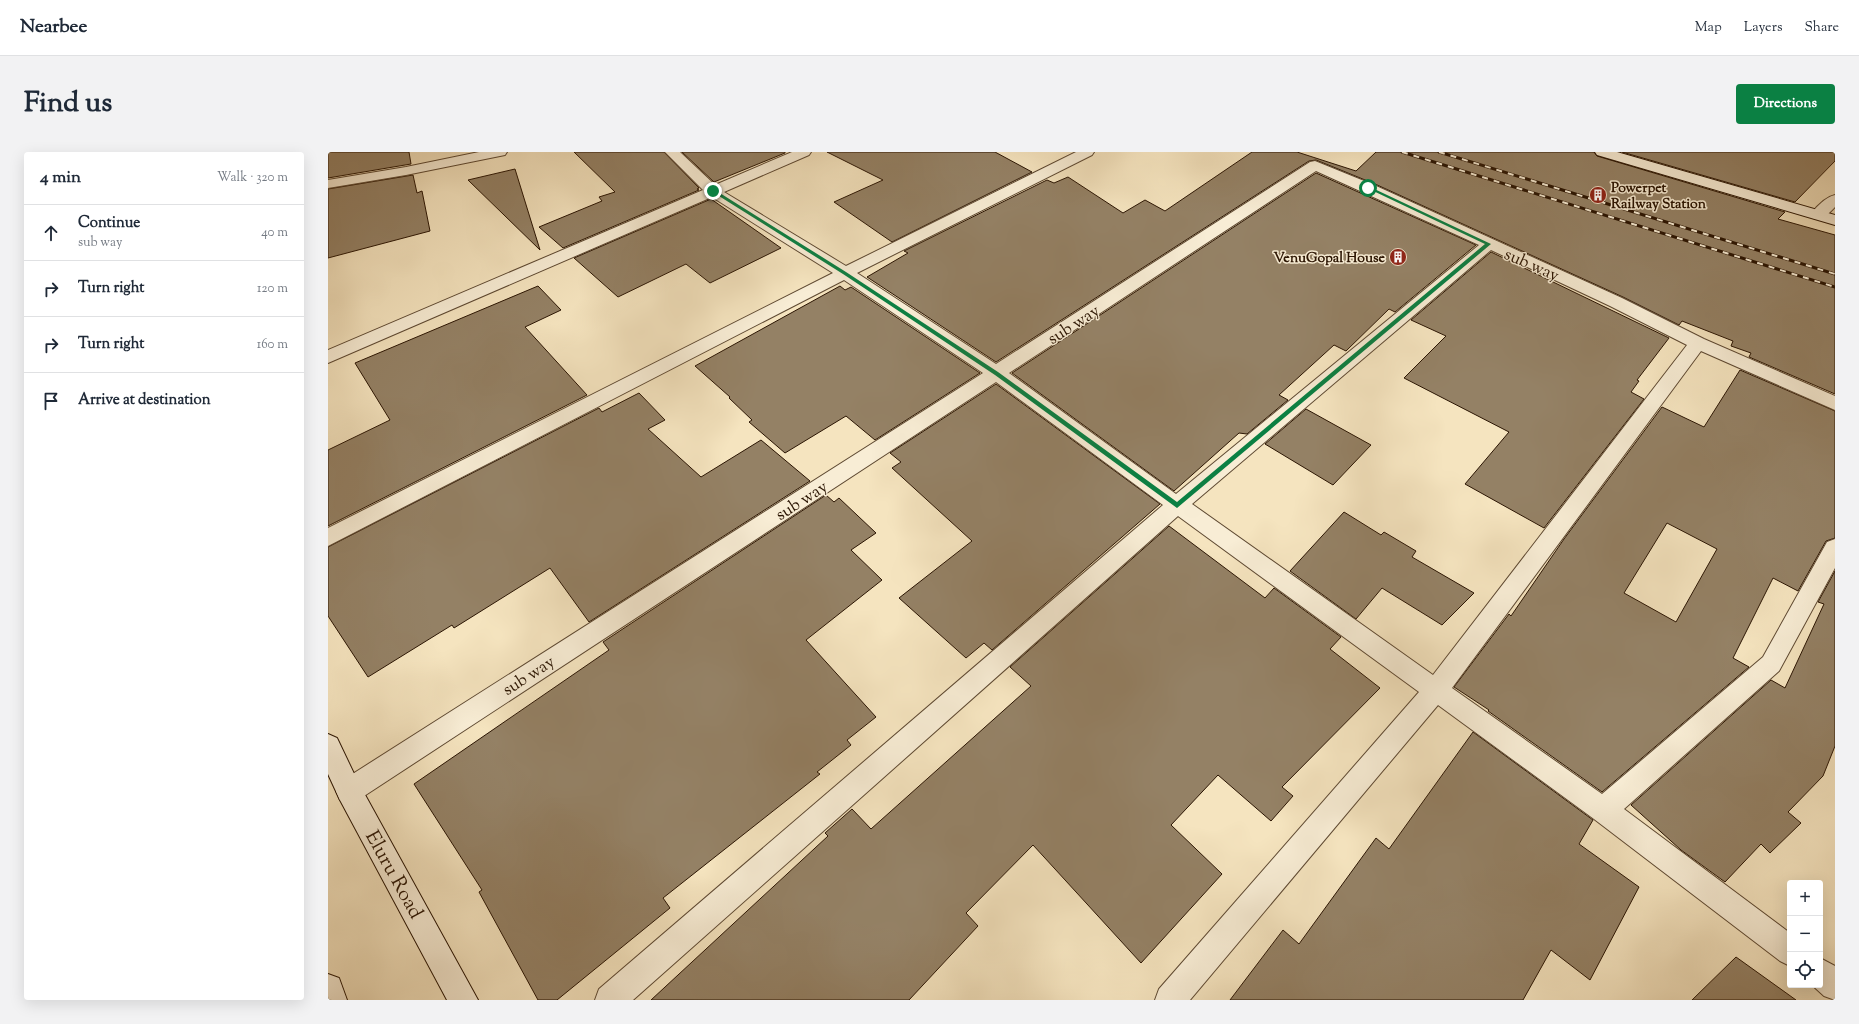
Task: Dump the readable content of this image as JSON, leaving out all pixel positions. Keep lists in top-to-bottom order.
{
  "streets": {
    "street": ["sub way", "Eluru Road"]
  },
  "crossings": [
    ["sub way", "Eluru Road"]
  ],
  "places": {
    "building": ["Powerpet Railway Station", "VenuGopal House"]
  },
  "page": {
    "header": "Nearbee",
    "nav": ["Map", "Layers", "Share"],
    "title": "Find us",
    "buttons": "Directions",
    "heading": ["4 min", "Walk · 320 m"],
    "list": [
      ["Continue", "sub way", "40 m"],
      ["Turn right", "120 m"],
      ["Turn right", "160 m"],
      "Arrive at destination"
    ],
    "map_buttons": ["+", "−"]
  }
}
